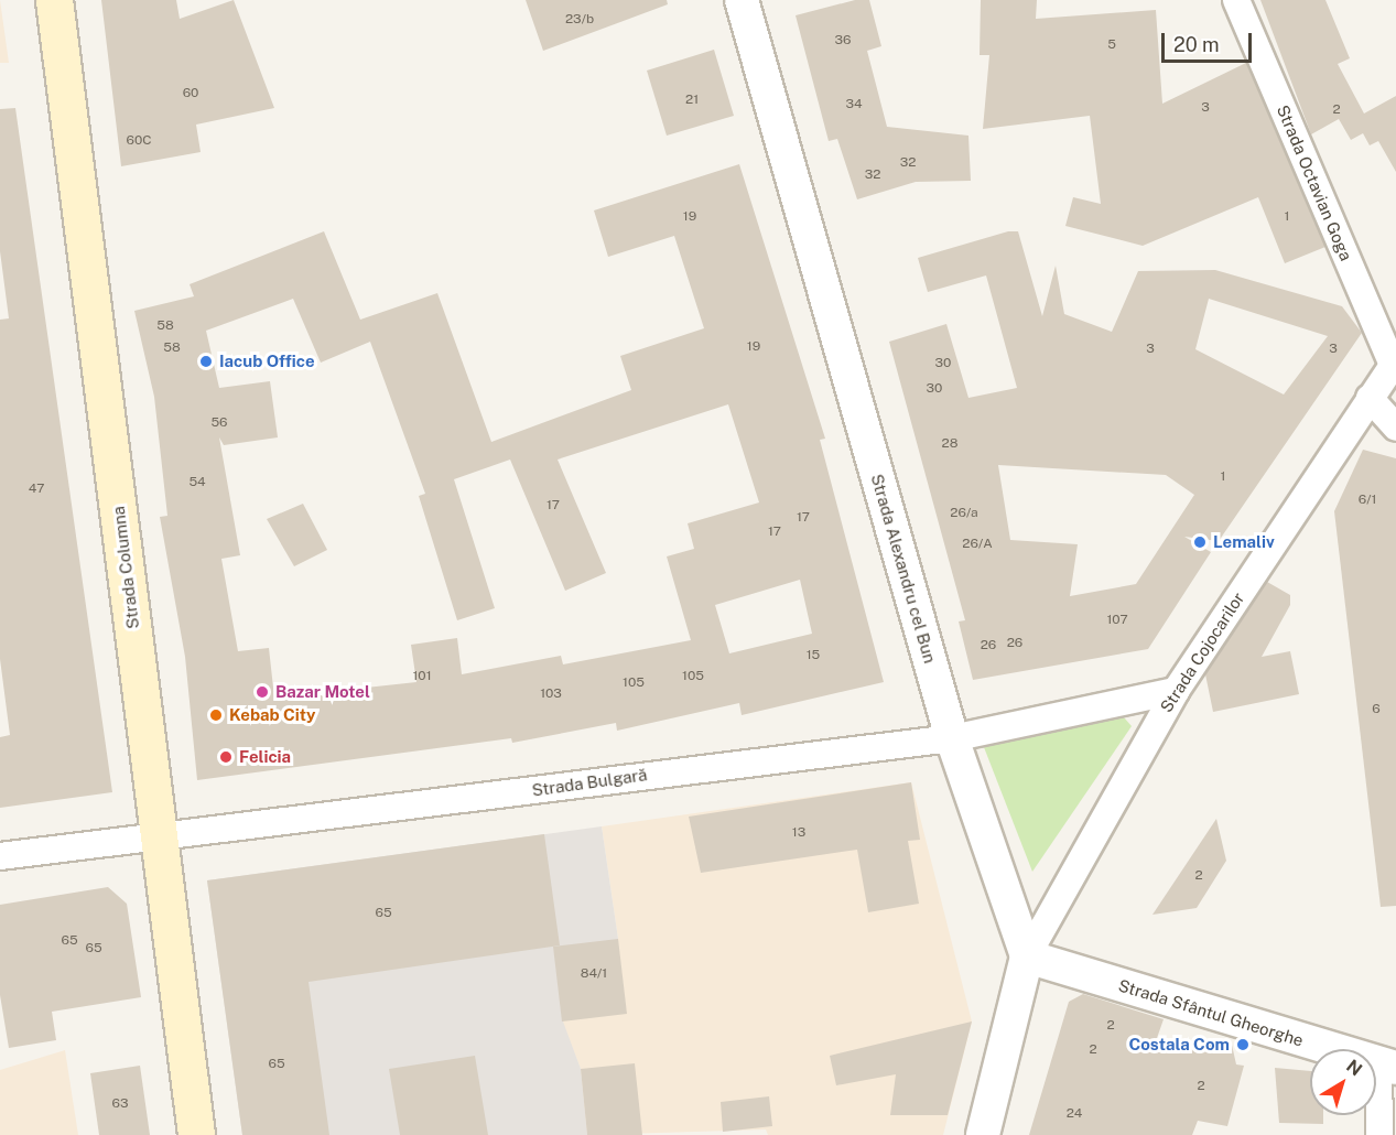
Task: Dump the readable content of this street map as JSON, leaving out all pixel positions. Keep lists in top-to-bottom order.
{
  "streets": {
    "main road": ["Strada Columna"],
    "street": [
      "Strada Octavian Goga",
      "Strada Alexandru cel Bun",
      "Strada Cojocarilor",
      "Strada Bulgară",
      "Strada Sfântul Gheorghe"
    ]
  },
  "crossings": [
    ["Strada Octavian Goga", "Strada Cojocarilor"],
    ["Strada Columna", "Strada Bulgară"],
    ["Strada Alexandru cel Bun", "Strada Cojocarilor"],
    ["Strada Alexandru cel Bun", "Strada Bulgară"],
    ["Strada Alexandru cel Bun", "Strada Sfântul Gheorghe"],
    ["Strada Cojocarilor", "Strada Bulgară"],
    ["Strada Cojocarilor", "Strada Sfântul Gheorghe"]
  ],
  "places": [
    "Iacub Office",
    "Lemaliv",
    "Bazar Motel",
    "Kebab City",
    "Felicia",
    "Costala Com"
  ],
  "house_numbers": [
    "23/b",
    "36",
    "5",
    "60",
    "21",
    "34",
    "3",
    "2",
    "60C",
    "32",
    "32",
    "19",
    "1",
    "58",
    "19",
    "58",
    "3",
    "3",
    "30",
    "30",
    "56",
    "28",
    "1",
    "54",
    "47",
    "6/1",
    "17",
    "26/a",
    "17",
    "17",
    "26/A",
    "107",
    "26",
    "26",
    "15",
    "101",
    "105",
    "105",
    "103",
    "6",
    "13",
    "2",
    "65",
    "65",
    "65",
    "84/1",
    "2",
    "2",
    "65",
    "2",
    "63",
    "24"
  ],
  "scale_bar": "20 m",
  "north": "top right"
}
